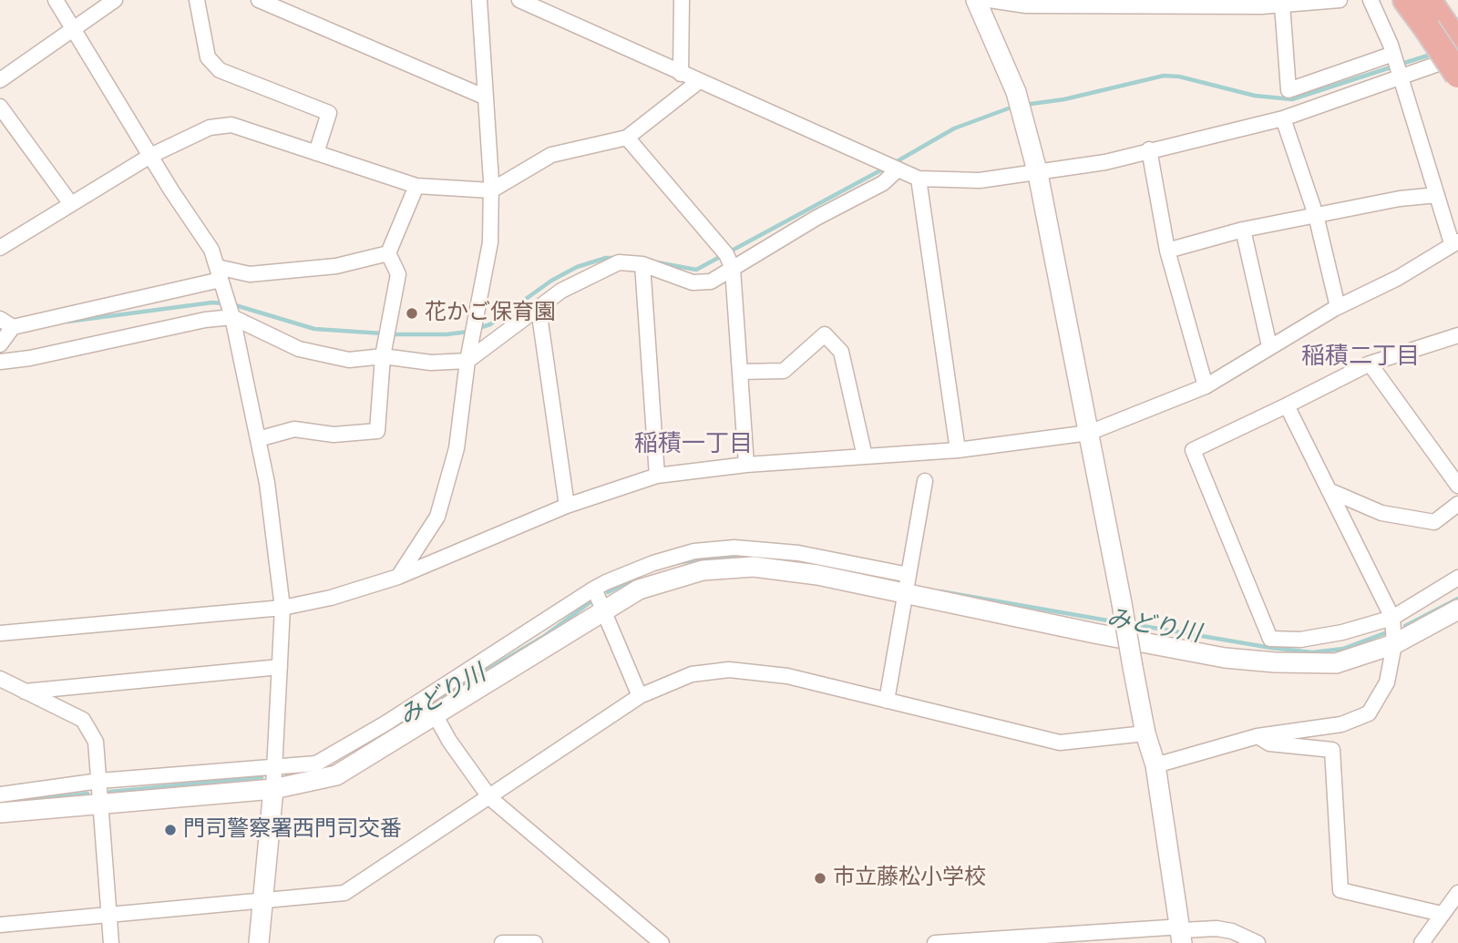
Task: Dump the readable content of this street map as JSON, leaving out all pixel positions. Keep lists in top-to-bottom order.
{
  "districts": ["稲積二丁目", "稲積一丁目"],
  "water": ["みどり川"],
  "places": ["花かご保育園", "門司警察署西門司交番", "市立藤松小学校"]
}
